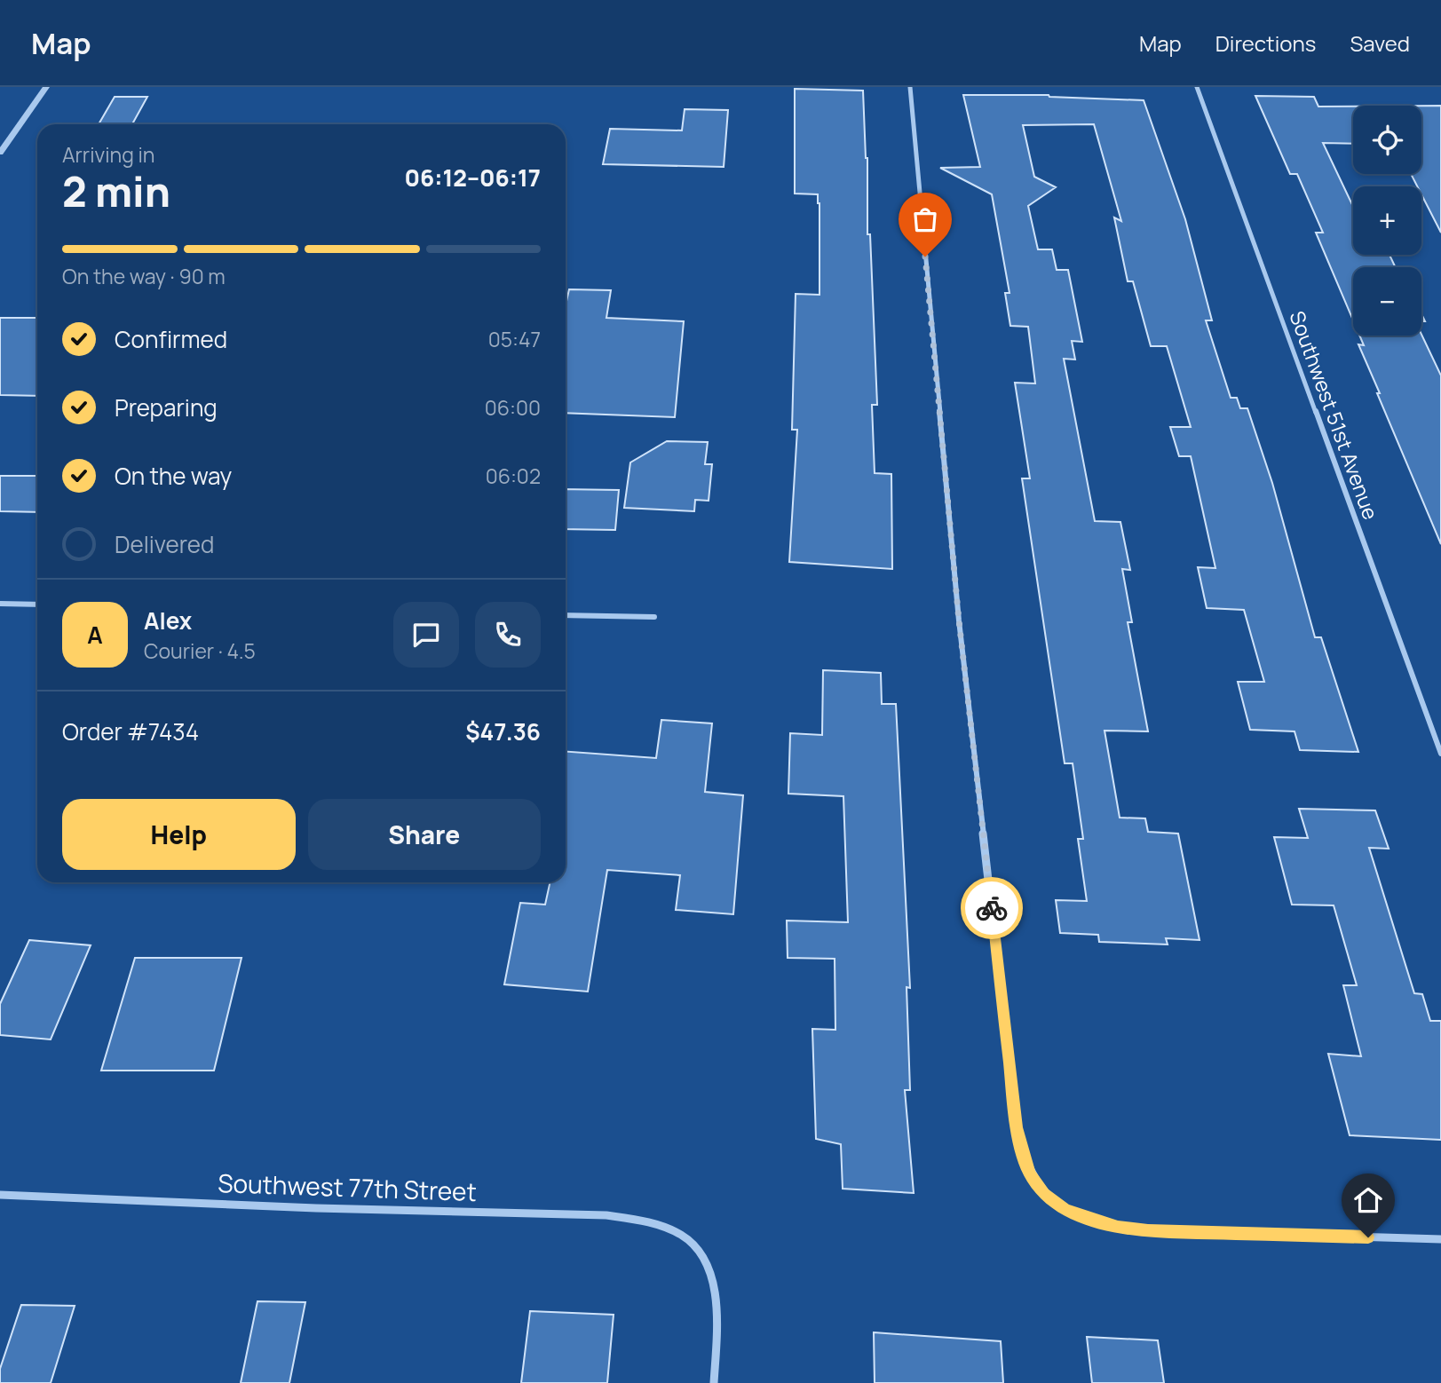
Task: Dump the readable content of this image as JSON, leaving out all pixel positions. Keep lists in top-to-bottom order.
{
  "streets": {
    "street": ["Southwest 51st Avenue", "Southwest 77th Street"]
  },
  "page": {
    "header": "Map",
    "nav": ["Map", "Directions", "Saved"],
    "map_buttons": ["+", "−"],
    "heading": ["2 min", "Arriving in", "06:12–06:17"],
    "panel": [
      "Alex",
      "Courier · 4.5",
      "Order #7434",
      "$47.36"
    ],
    "bar": "On the way · 90 m",
    "list": [
      ["Confirmed", "05:47"],
      ["Preparing", "06:00"],
      ["On the way", "06:02"],
      "Delivered"
    ],
    "round": "A",
    "buttons": ["Help", "Share"]
  }
}
